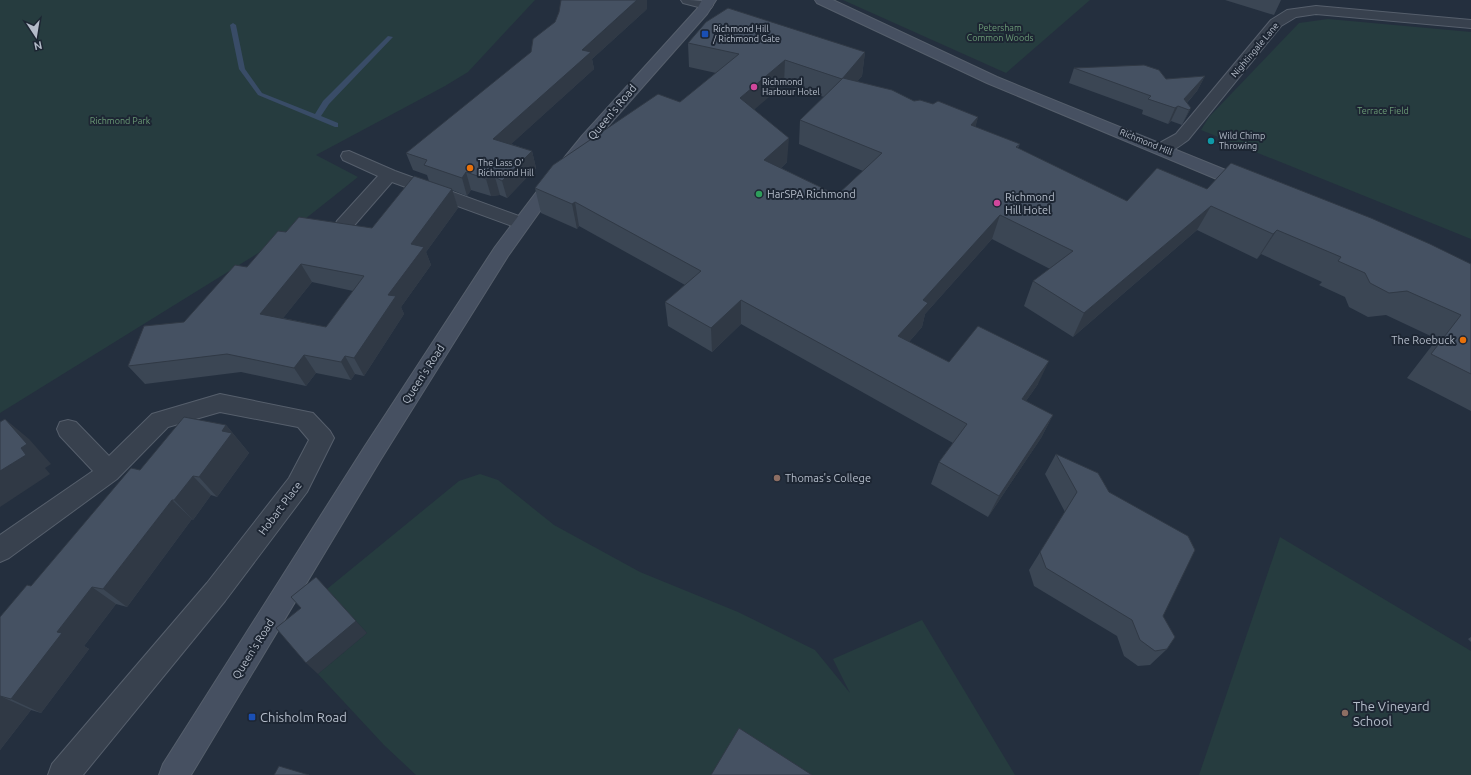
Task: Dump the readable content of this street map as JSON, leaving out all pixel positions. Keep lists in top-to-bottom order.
{
  "streets": {
    "main road": ["Queen's Road", "Richmond Hill"],
    "street": ["Nightingale Lane", "Hobart Place"]
  },
  "crossings": [
    ["Nightingale Lane", "Richmond Hill"]
  ],
  "parks": ["Petersham Common Woods", "Terrace Field", "Richmond Park"],
  "places": {
    "transit": ["Richmond Hill / Richmond Gate", "Chisholm Road"],
    "other": [
      "Richmond Harbour Hotel",
      "Wild Chimp Throwing",
      "The Lass O' Richmond Hill",
      "HarSPA Richmond",
      "Richmond Hill Hotel",
      "The Roebuck",
      "Thomas's College",
      "The Vineyard School"
    ]
  },
  "north": "bottom"
}
